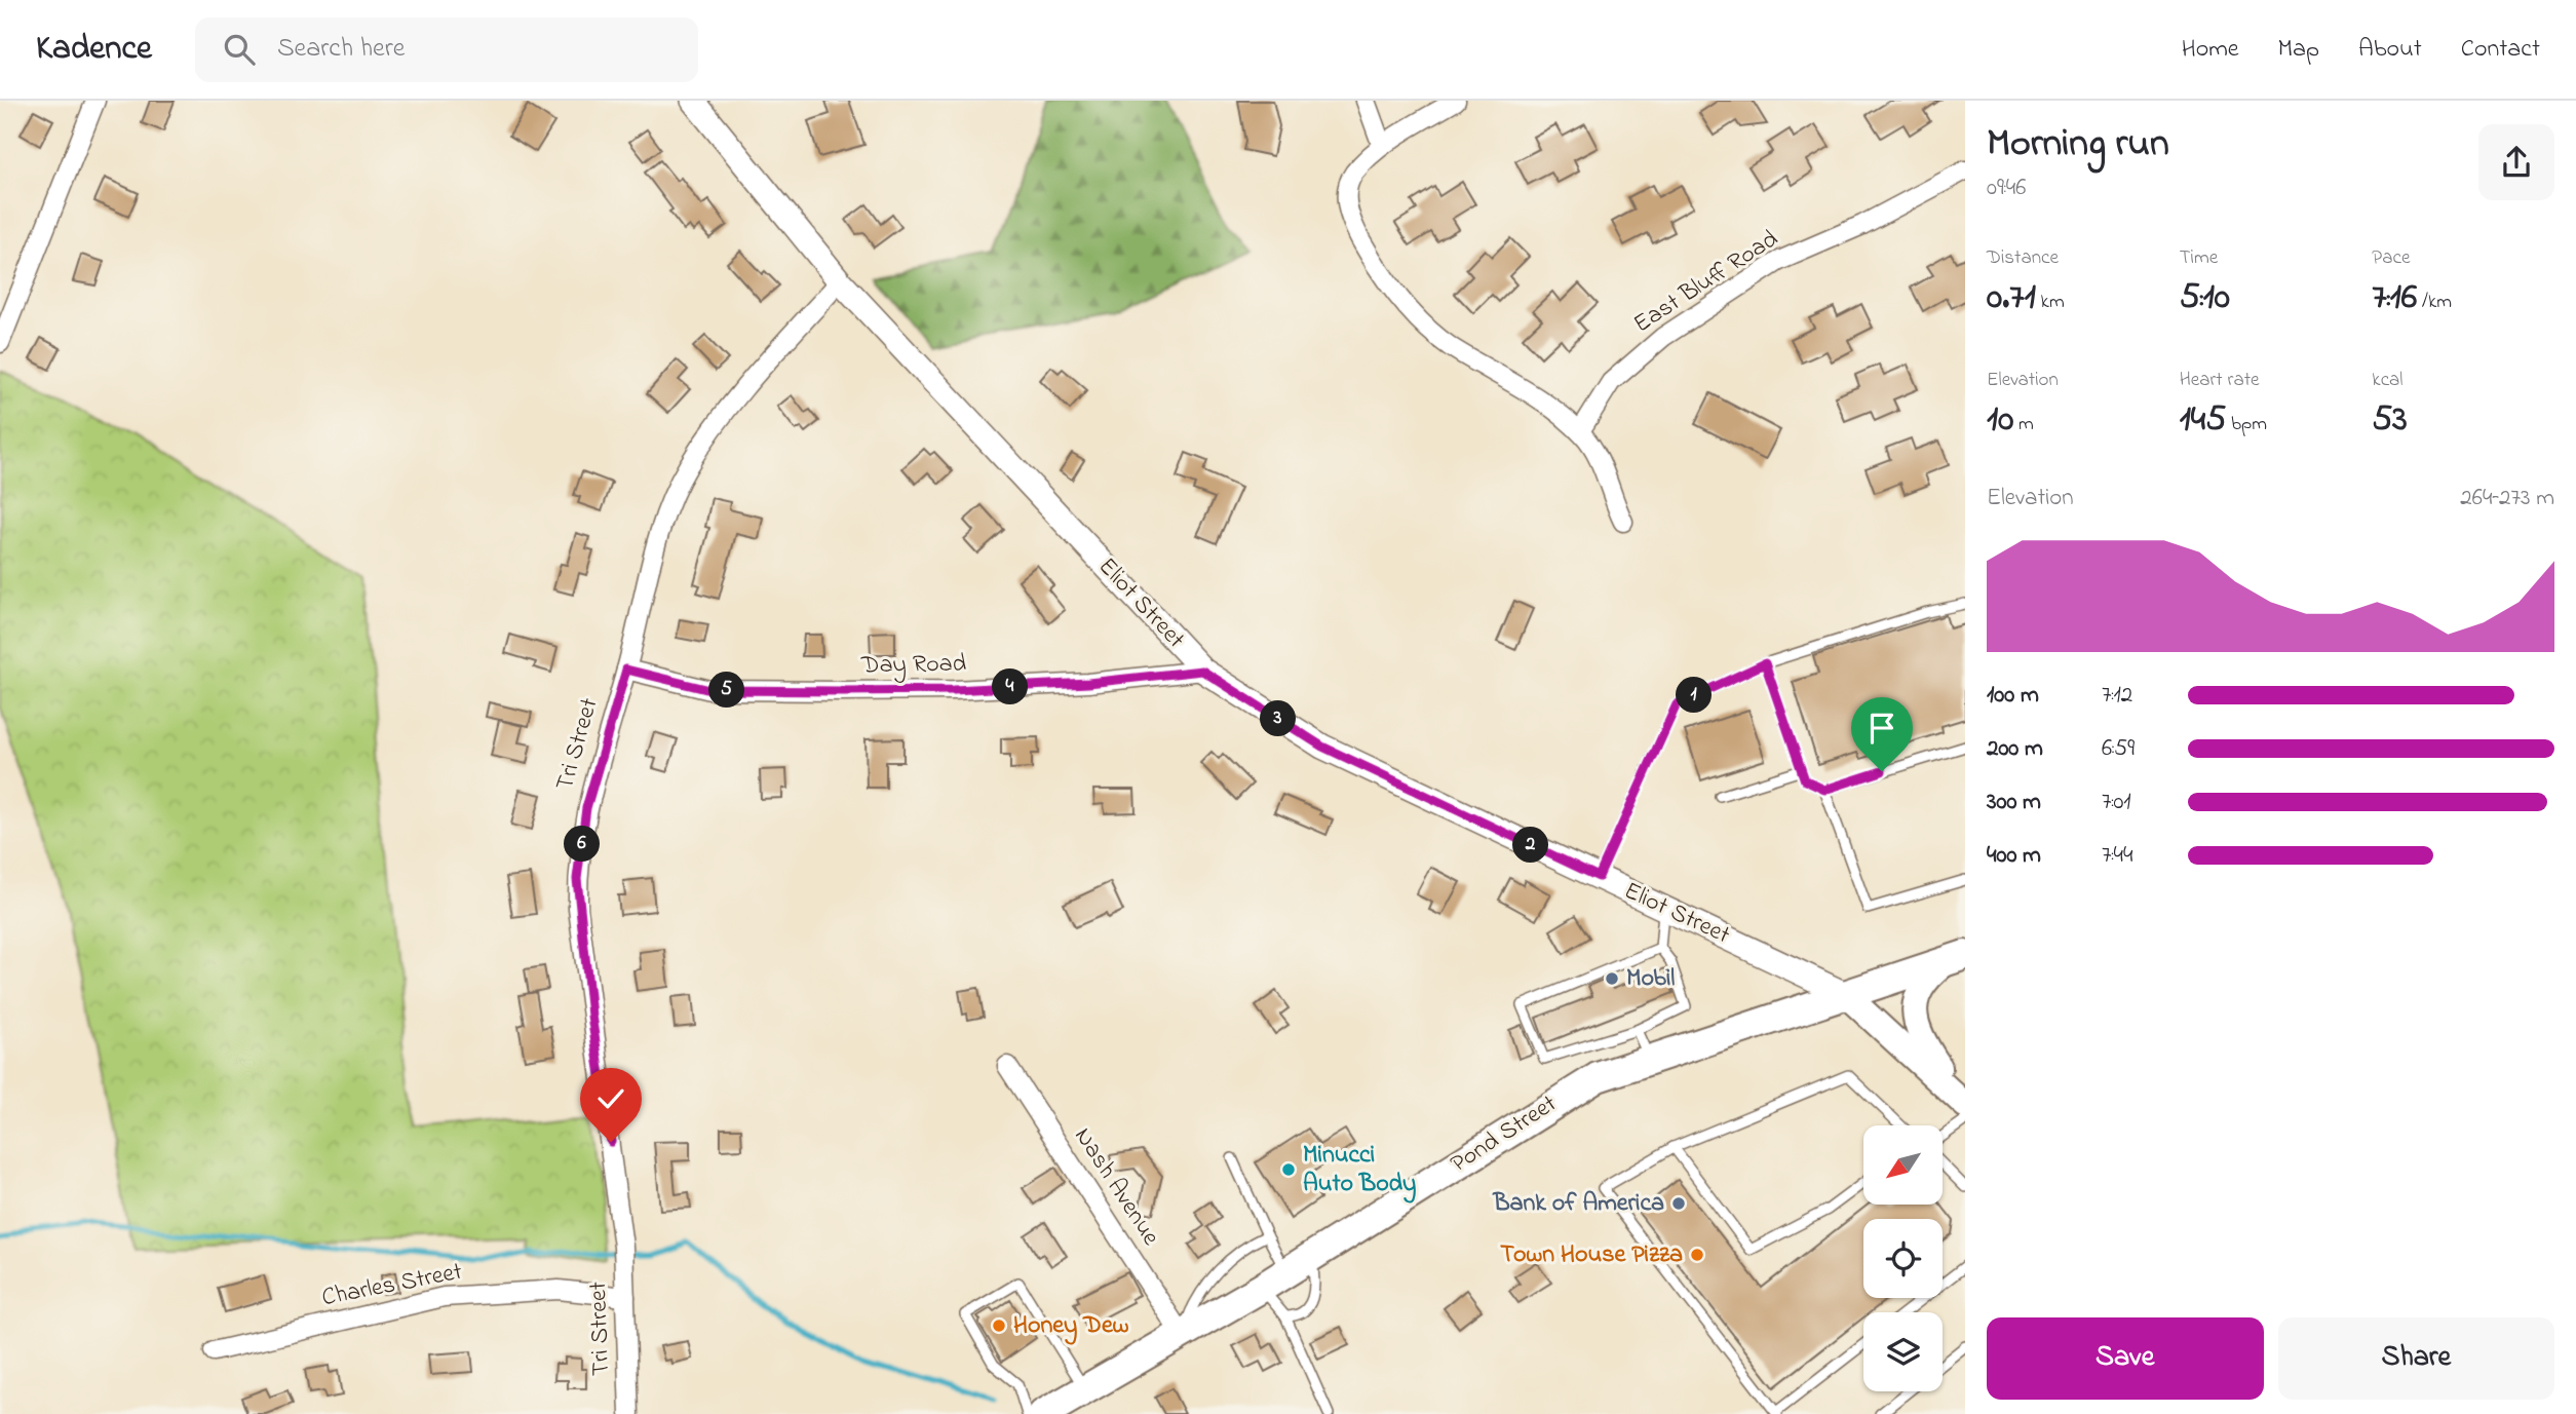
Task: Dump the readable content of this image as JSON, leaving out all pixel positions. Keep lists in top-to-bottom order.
{
  "streets": {
    "main road": ["Eliot Street", "Pond Street"],
    "street": [
      "East Bluff Road",
      "Day Road",
      "Tri Street",
      "Nash Avenue",
      "Charles Street"
    ]
  },
  "crossings": [
    ["Eliot Street", "Day Road"],
    ["Eliot Street", "Tri Street"],
    ["Eliot Street", "Pond Street"],
    ["Day Road", "Tri Street"],
    ["Tri Street", "Charles Street"],
    ["Pond Street", "Nash Avenue"]
  ],
  "places": [
    "Mobil",
    "Minucci Auto Body",
    "Bank of America",
    "Town House Pizza",
    "Honey Dew"
  ],
  "north": "bottom left",
  "page": {
    "header": "Kadence",
    "search": "Search here",
    "nav": [
      "Home",
      "Map",
      "About",
      "Contact"
    ],
    "heading": ["Morning run", "09:46"],
    "stats": [
      ["Distance", "0.71 km"],
      ["Time", "5:10"],
      ["Pace", "7:16 /km"],
      ["Elevation", "10 m"],
      ["Heart rate", "145 bpm"],
      ["kcal", "53"]
    ],
    "chart": ["Elevation", "264–273 m"],
    "pins": [
      "4",
      "5",
      "1",
      "3",
      "6",
      "2"
    ],
    "list": [
      {
        "name": "100 m",
        "note": "7:12"
      },
      {
        "name": "200 m",
        "note": "6:59"
      },
      {
        "name": "300 m",
        "note": "7:01"
      },
      {
        "name": "400 m",
        "note": "7:44"
      }
    ],
    "buttons": ["Save", "Share"]
  }
}
